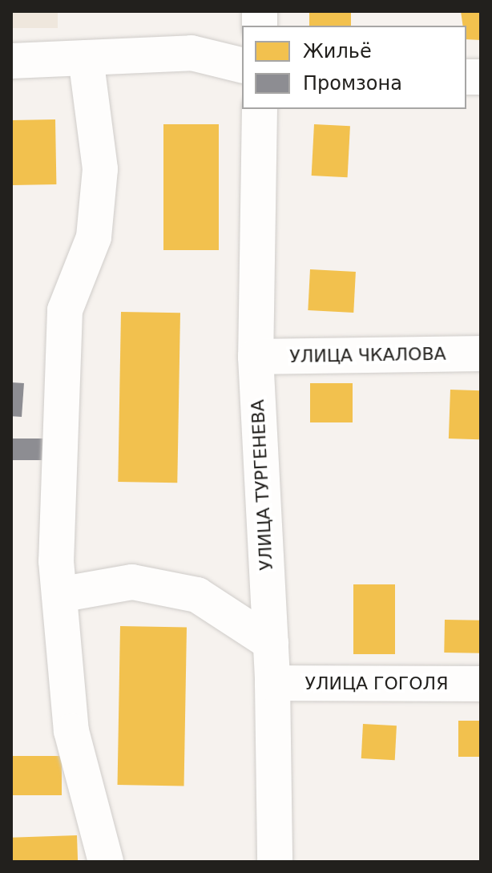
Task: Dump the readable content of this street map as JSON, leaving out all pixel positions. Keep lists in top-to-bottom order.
{
  "streets": {
    "street": ["УЛИЦА ЧКАЛОВА", "УЛИЦА ТУРГЕНЕВА", "УЛИЦА ГОГОЛЯ"]
  },
  "crossings": [
    ["УЛИЦА ЧКАЛОВА", "УЛИЦА ТУРГЕНЕВА"],
    ["УЛИЦА ТУРГЕНЕВА", "УЛИЦА ГОГОЛЯ"]
  ],
  "legend": ["Жильё", "Промзона"]
}
